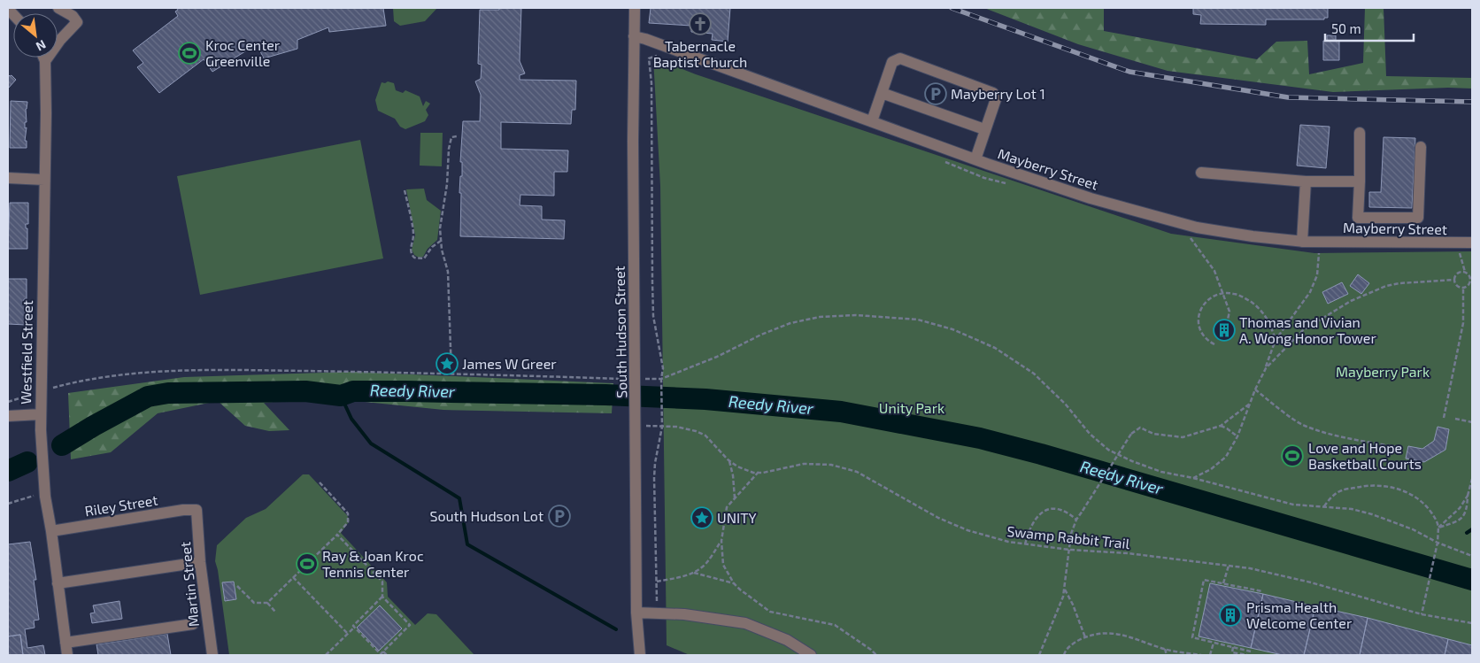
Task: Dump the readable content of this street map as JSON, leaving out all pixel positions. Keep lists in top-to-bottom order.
{
  "streets": {
    "street": [
      "Mayberry Street",
      "South Hudson Street",
      "Westfield Street",
      "Riley Street",
      "Martin Street"
    ],
    "path": ["Swamp Rabbit Trail"]
  },
  "crossings": [
    ["Mayberry Street", "South Hudson Street"],
    ["South Hudson Street", "Swamp Rabbit Trail"],
    ["Westfield Street", "Riley Street"],
    ["Riley Street", "Martin Street"]
  ],
  "water": ["Reedy River"],
  "parks": ["Mayberry Park", "Unity Park"],
  "places": {
    "church": ["Tabernacle Baptist Church"],
    "sports": ["Kroc Center Greenville", "Love and Hope Basketball Courts", "Ray & Joan Kroc Tennis Center"],
    "parking": ["Mayberry Lot 1", "South Hudson Lot"],
    "building": ["Thomas and Vivian A. Wong Honor Tower", "Prisma Health Welcome Center"],
    "place": ["James W Greer", "UNITY"]
  },
  "scale_bar": "50 m",
  "north": "bottom right"
}
